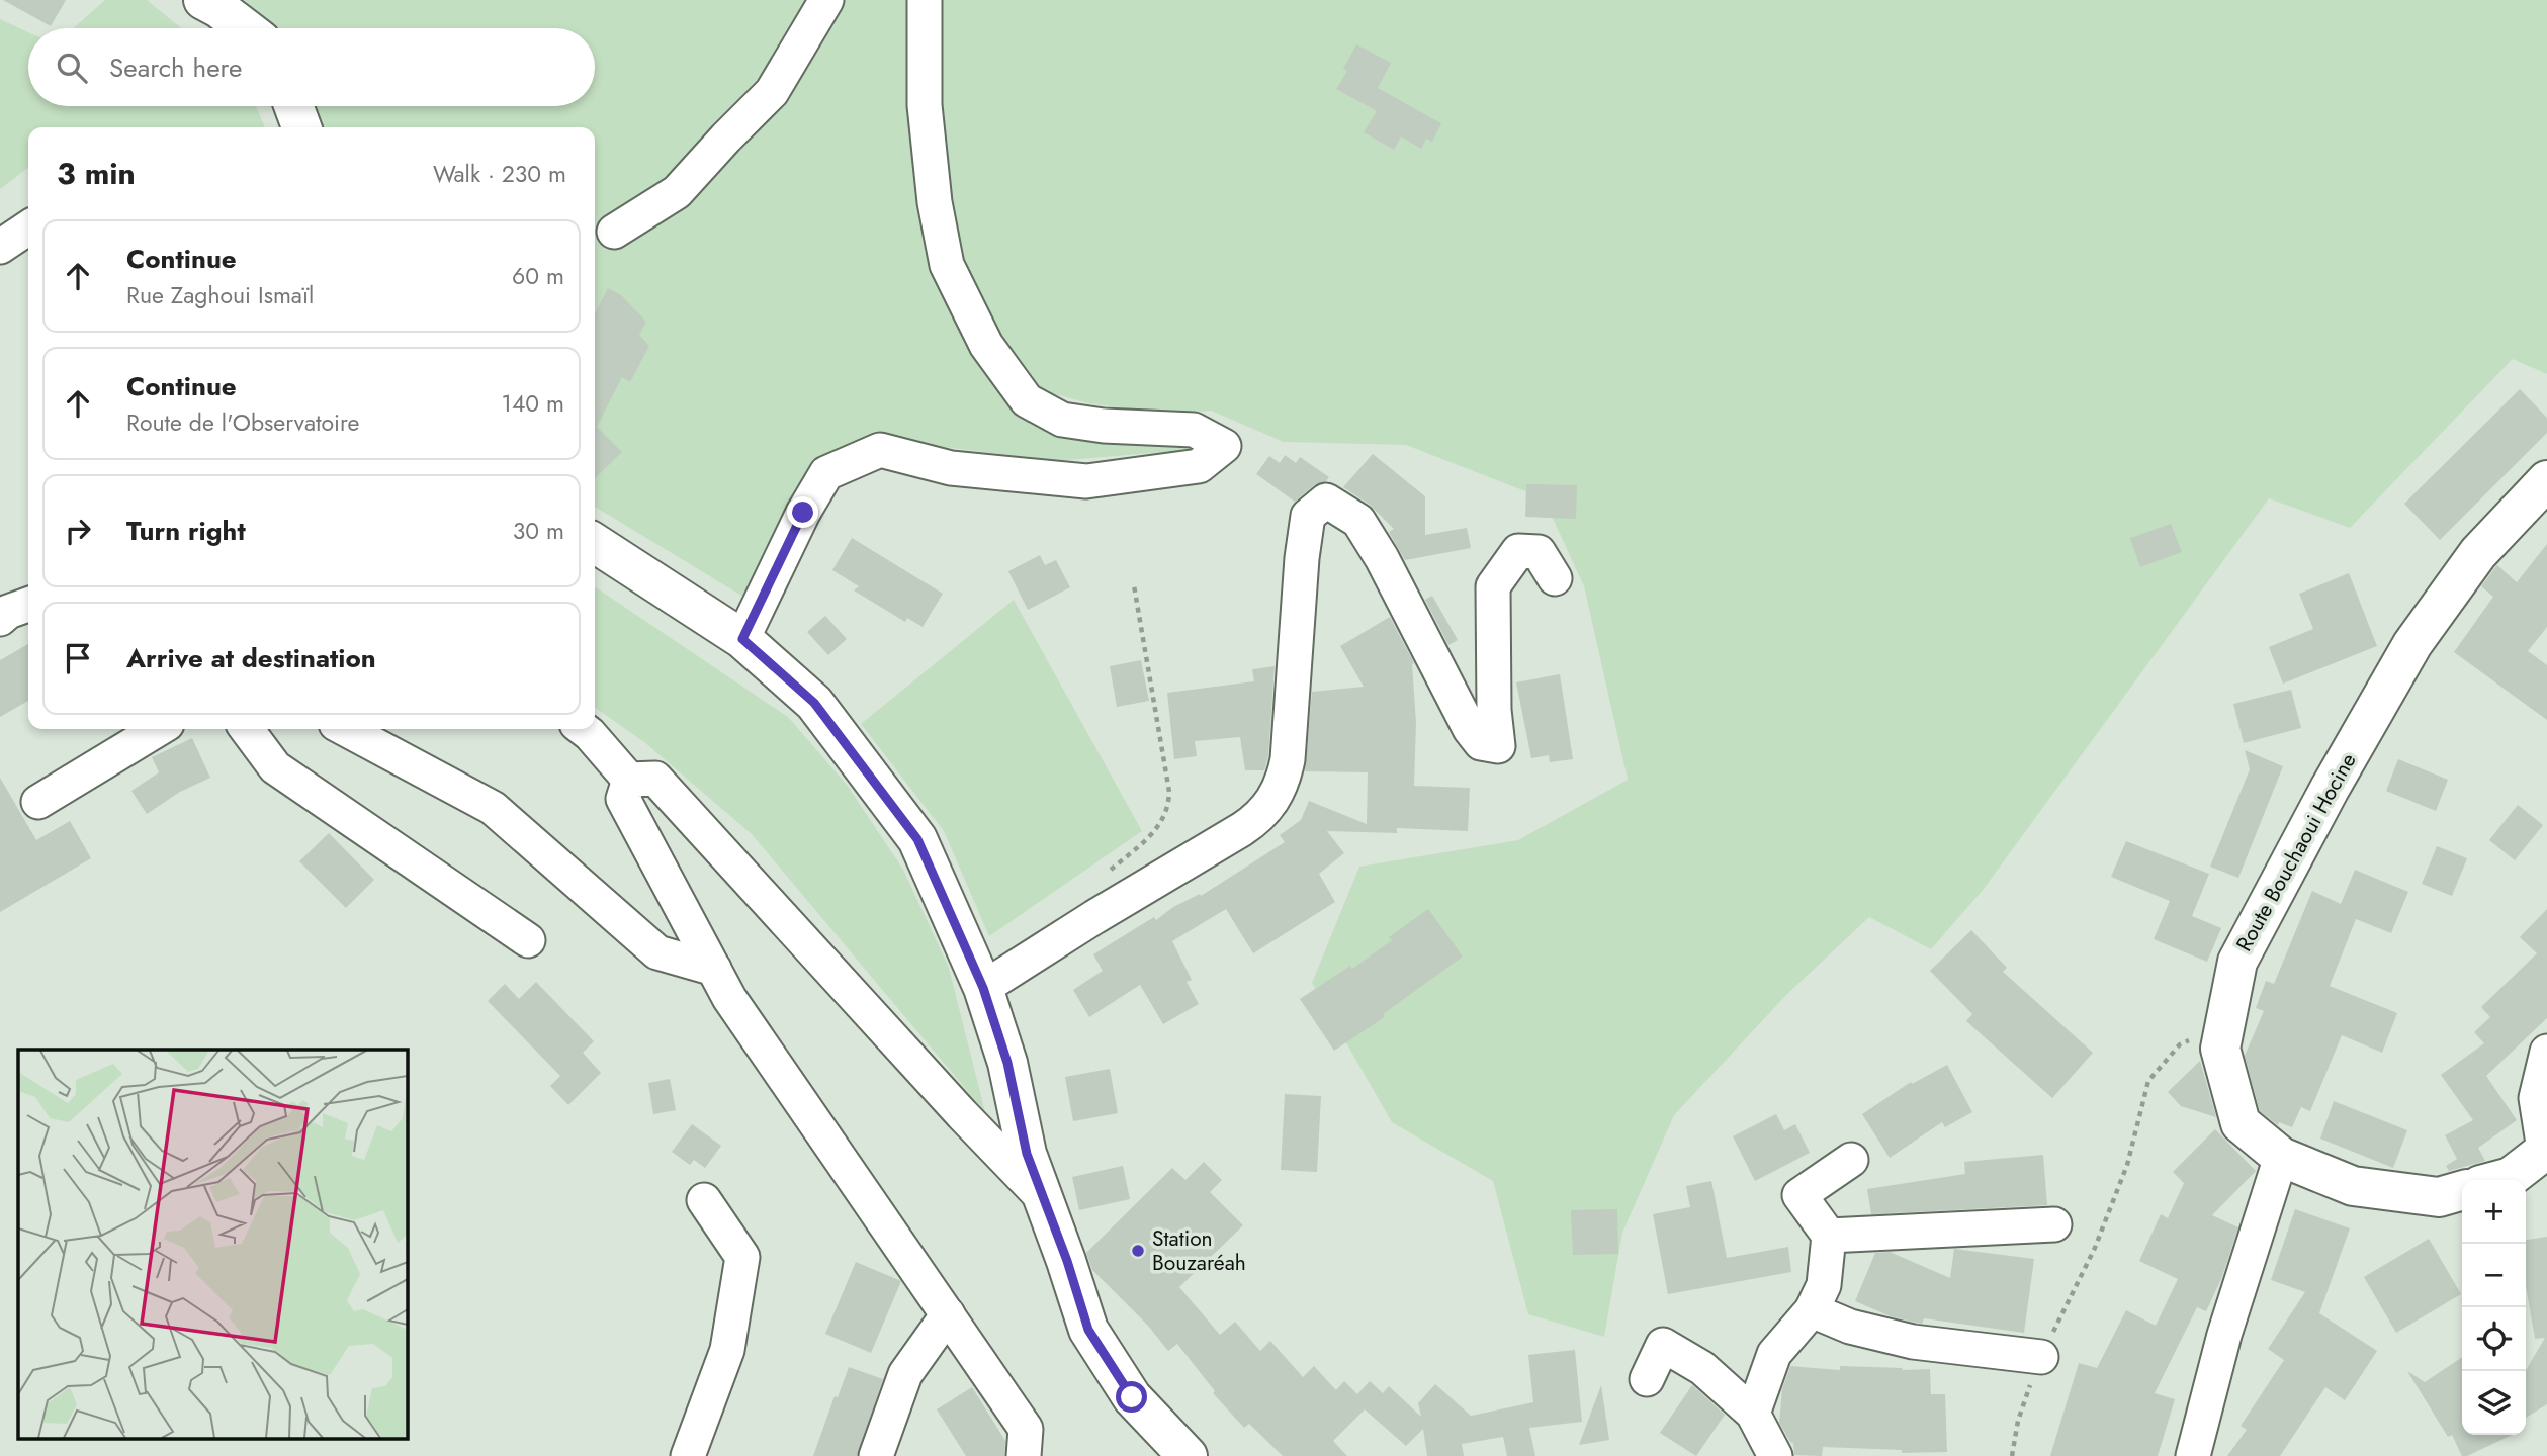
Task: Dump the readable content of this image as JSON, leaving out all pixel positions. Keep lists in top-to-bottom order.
{
  "streets": {
    "street": ["Route Bouchaoui Hocine"]
  },
  "places": ["Station Bouzaréah"],
  "page": {
    "search": "Search here",
    "heading": ["3 min", "Walk · 230 m"],
    "list": [
      ["Continue", "Rue Zaghoui Ismaïl", "60 m"],
      ["Continue", "Route de l'Observatoire", "140 m"],
      ["Turn right", "30 m"],
      "Arrive at destination"
    ],
    "map_buttons": ["+", "−"]
  }
}
